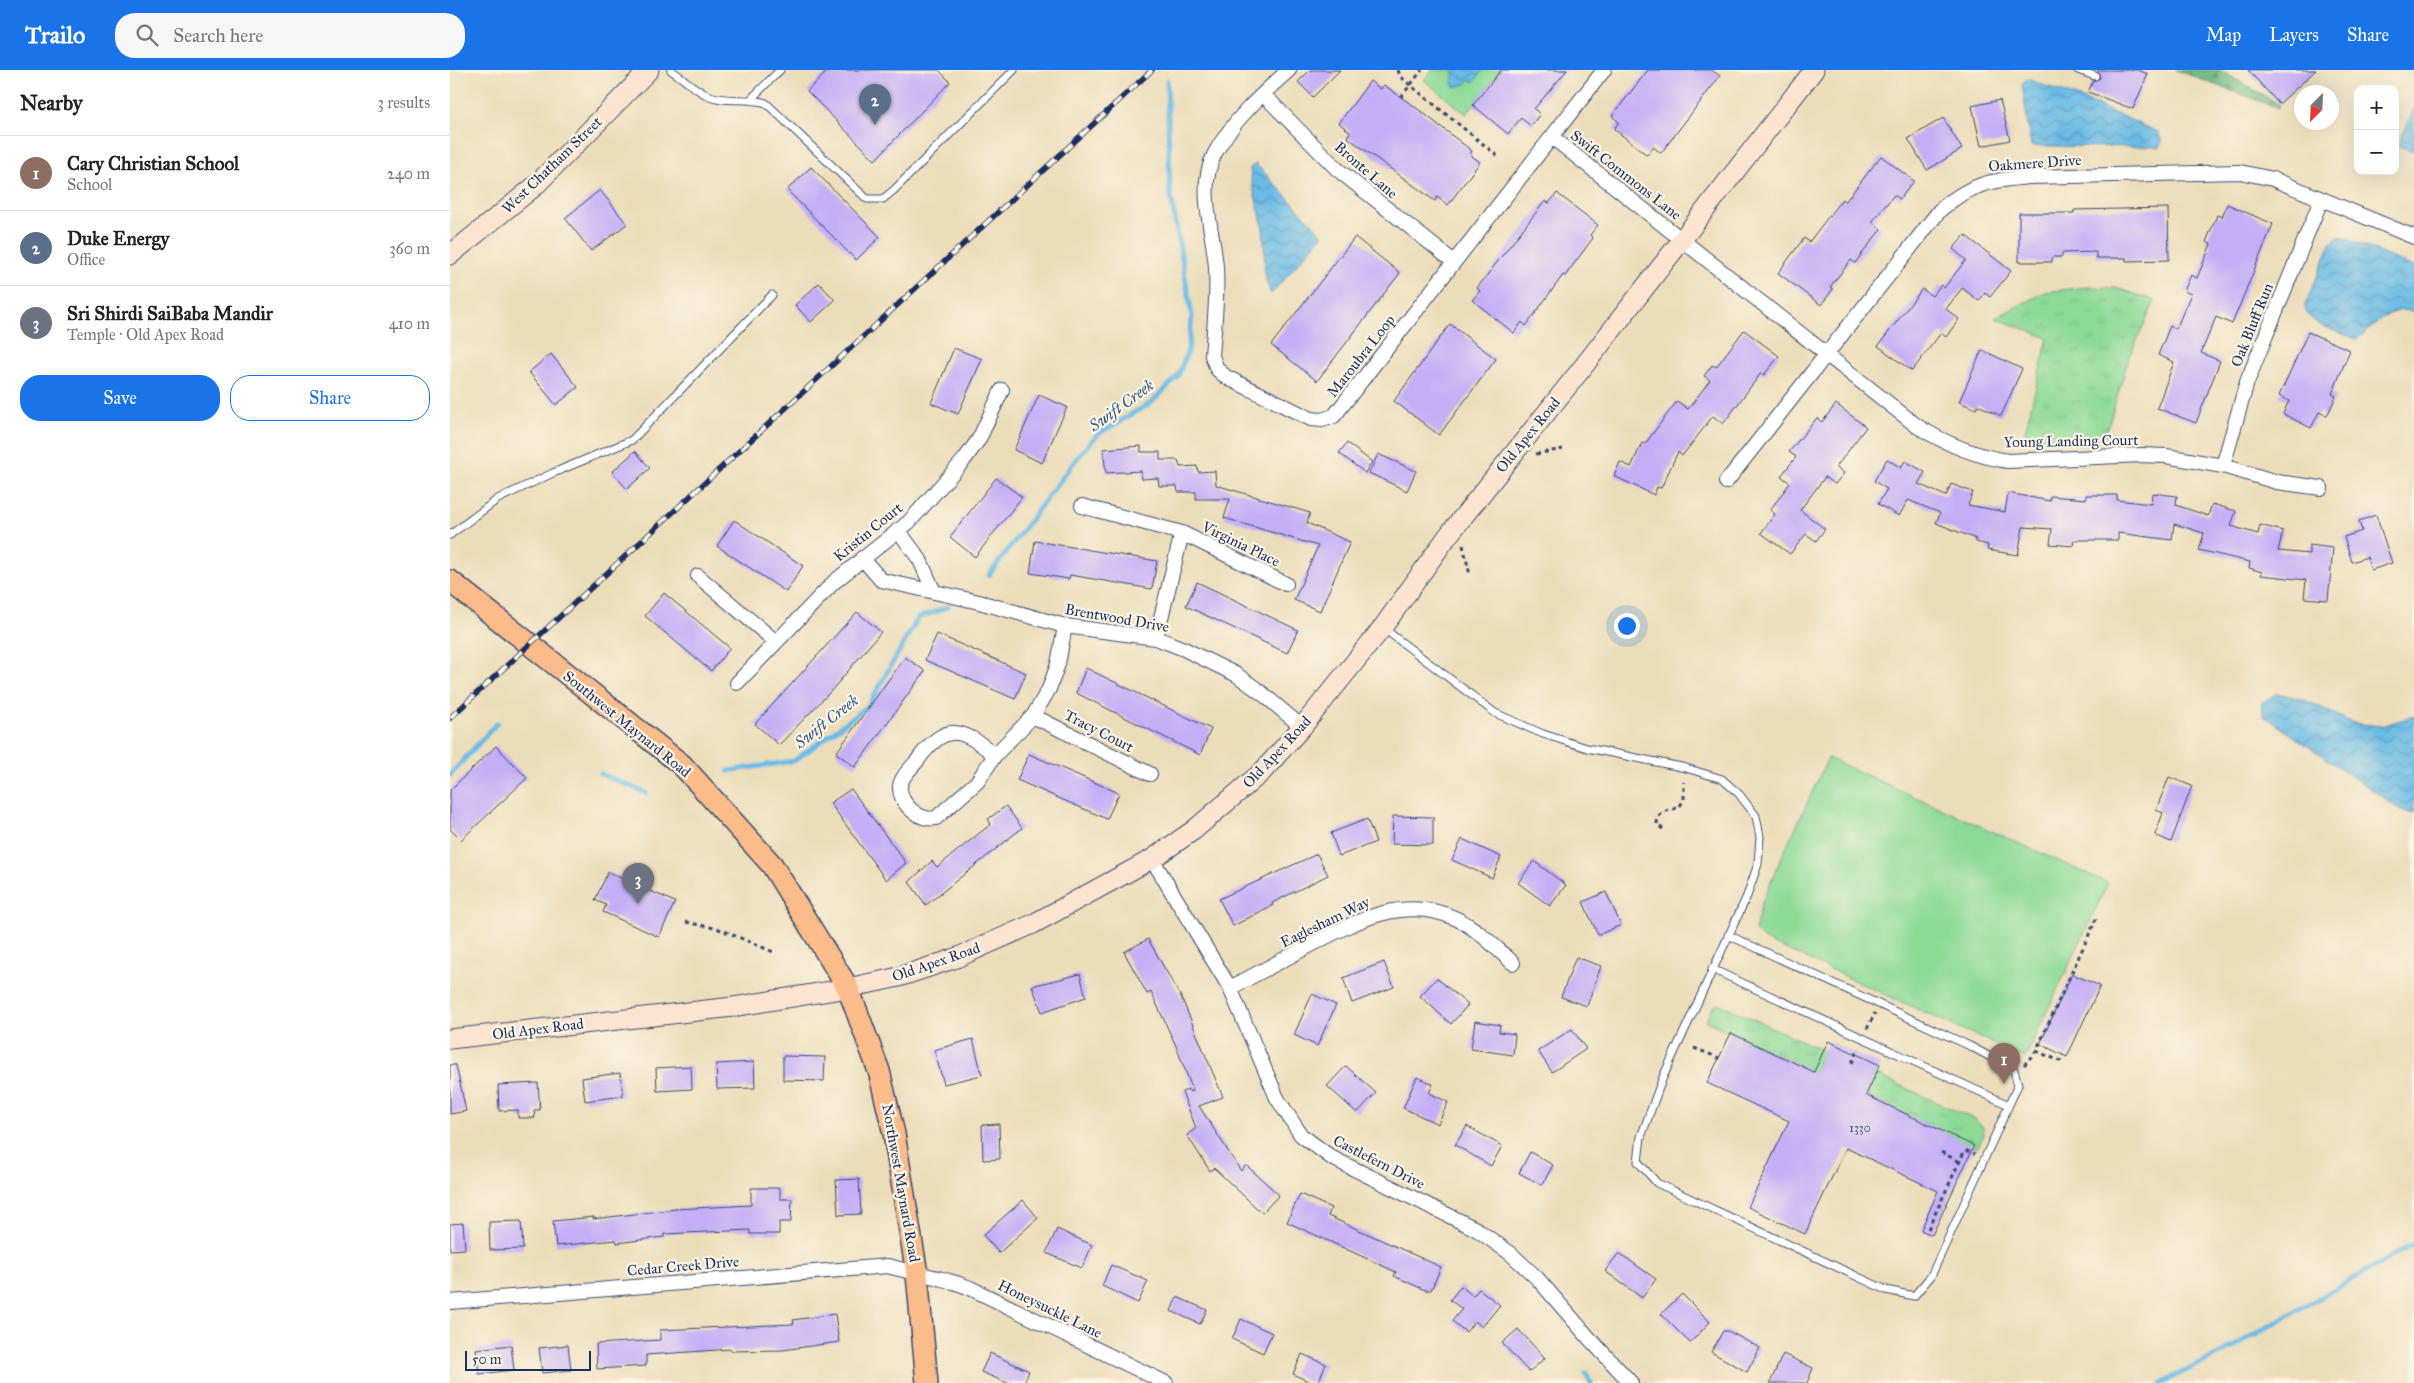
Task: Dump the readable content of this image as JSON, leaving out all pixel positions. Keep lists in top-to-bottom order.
{
  "streets": {
    "main road": [
      "West Chatham Street",
      "Old Apex Road",
      "Southwest Maynard Road",
      "Northwest Maynard Road"
    ],
    "street": [
      "Oakmere Drive",
      "Bronte Lane",
      "Swift Commons Lane",
      "Oak Bluff Run",
      "Maroubra Loop",
      "Young Landing Court",
      "Kristin Court",
      "Virginia Place",
      "Brentwood Drive",
      "Tracy Court",
      "Eaglesham Way",
      "Castlefern Drive",
      "Cedar Creek Drive",
      "Honeysuckle Lane"
    ]
  },
  "crossings": [
    ["Oakmere Drive", "Oak Bluff Run"],
    ["Oakmere Drive", "Young Landing Court"],
    ["Bronte Lane", "Maroubra Loop"],
    ["Swift Commons Lane", "Maroubra Loop"],
    ["Swift Commons Lane", "Old Apex Road"],
    ["Swift Commons Lane", "Young Landing Court"],
    ["Oak Bluff Run", "Young Landing Court"],
    ["Old Apex Road", "Young Landing Court"],
    ["Old Apex Road", "Brentwood Drive"],
    ["Old Apex Road", "Southwest Maynard Road"],
    ["Old Apex Road", "Castlefern Drive"],
    ["Old Apex Road", "Northwest Maynard Road"],
    ["Kristin Court", "Brentwood Drive"],
    ["Virginia Place", "Brentwood Drive"],
    ["Southwest Maynard Road", "Northwest Maynard Road"],
    ["Eaglesham Way", "Castlefern Drive"],
    ["Northwest Maynard Road", "Cedar Creek Drive"],
    ["Northwest Maynard Road", "Honeysuckle Lane"],
    ["Cedar Creek Drive", "Honeysuckle Lane"]
  ],
  "water": ["Swift Creek"],
  "house_numbers": ["1330"],
  "scale_bar": "50 m",
  "north": "bottom left",
  "page": {
    "header": "Trailo",
    "search": "Search here",
    "nav": ["Map", "Layers", "Share"],
    "heading": ["Nearby", "3 results"],
    "pins": ["2", "3", "1"],
    "map_buttons": ["+", "−"],
    "list": [
      {
        "mark": "1",
        "name": "Cary Christian School",
        "note": "School",
        "value": "240 m"
      },
      {
        "mark": "2",
        "name": "Duke Energy",
        "note": "Office",
        "value": "360 m"
      },
      {
        "mark": "3",
        "name": "Sri Shirdi SaiBaba Mandir",
        "note": "Temple · Old Apex Road",
        "value": "410 m"
      }
    ],
    "buttons": ["Save", "Share"],
    "scale": "50 m"
  }
}
